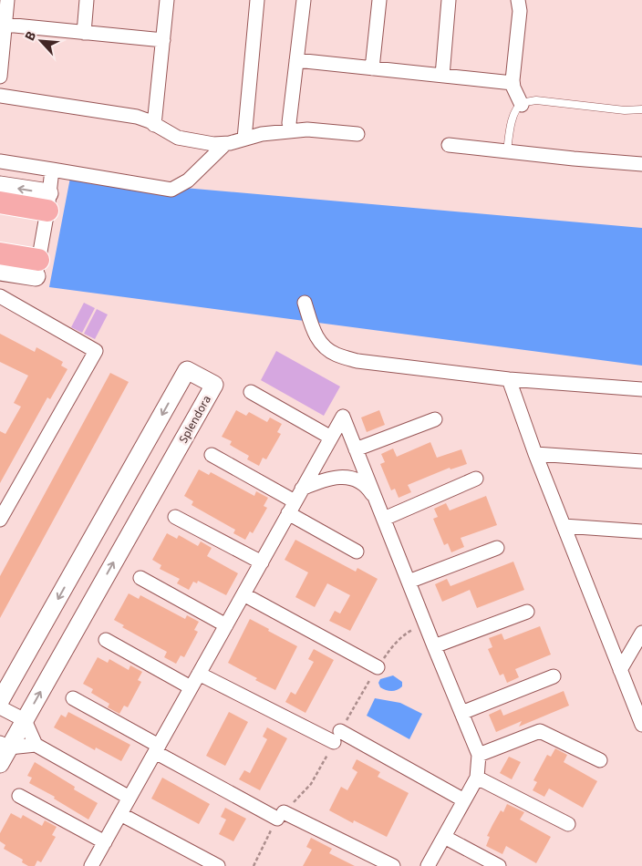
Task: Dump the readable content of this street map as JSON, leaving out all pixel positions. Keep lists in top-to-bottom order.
{
  "streets": {
    "street": ["Splendora"]
  },
  "north": "top left"
}
